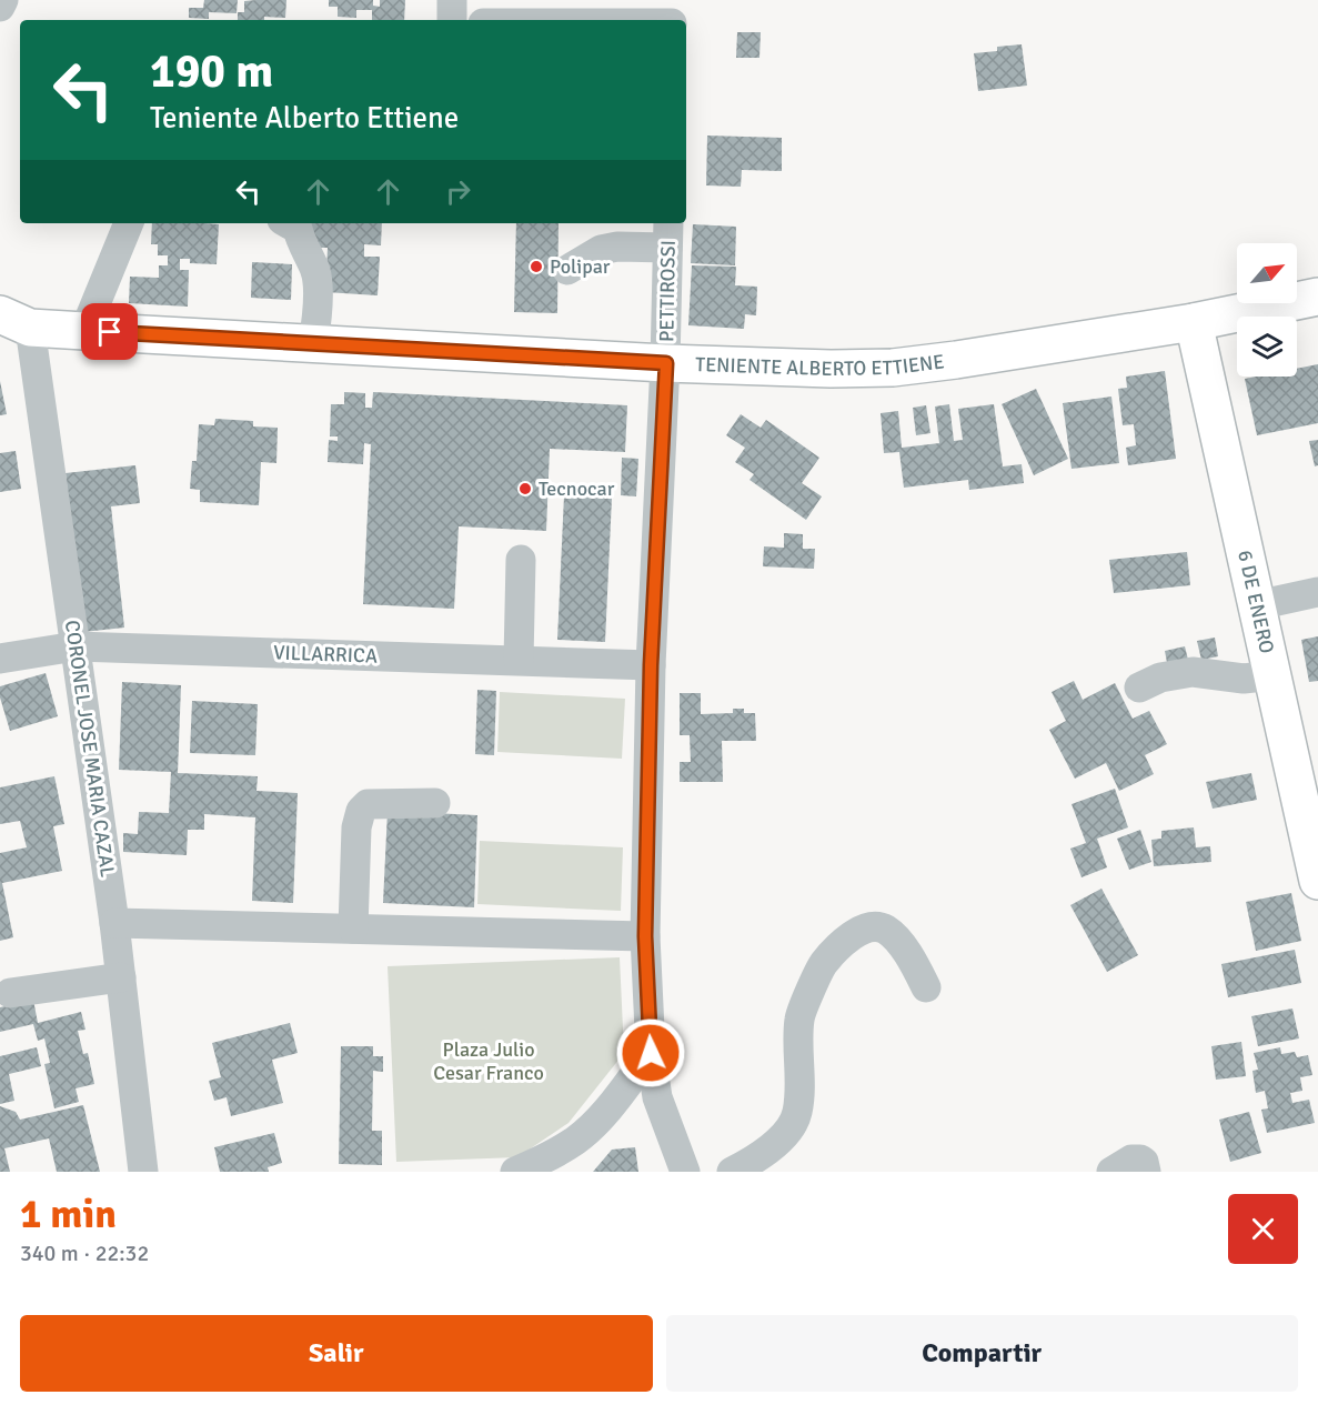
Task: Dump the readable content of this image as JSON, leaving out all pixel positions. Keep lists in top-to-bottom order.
{
  "streets": {
    "main road": ["TENIENTE ALBERTO ETTIENE", "6 DE ENERO"],
    "street": ["PETTIROSSI", "VILLARRICA", "CORONEL JOSE MARIA CAZAL"]
  },
  "crossings": [
    ["PETTIROSSI", "TENIENTE ALBERTO ETTIENE"],
    ["PETTIROSSI", "VILLARRICA"],
    ["TENIENTE ALBERTO ETTIENE", "6 DE ENERO"],
    ["TENIENTE ALBERTO ETTIENE", "CORONEL JOSE MARIA CAZAL"],
    ["VILLARRICA", "CORONEL JOSE MARIA CAZAL"]
  ],
  "parks": ["Plaza Julio Cesar Franco"],
  "places": ["Polipar", "Tecnocar"],
  "north": "top right",
  "page": {
    "turn": ["190 m", "Teniente Alberto Ettiene"],
    "heading": ["1 min", "340 m · 22:32"],
    "buttons": ["Salir", "Compartir"]
  }
}
